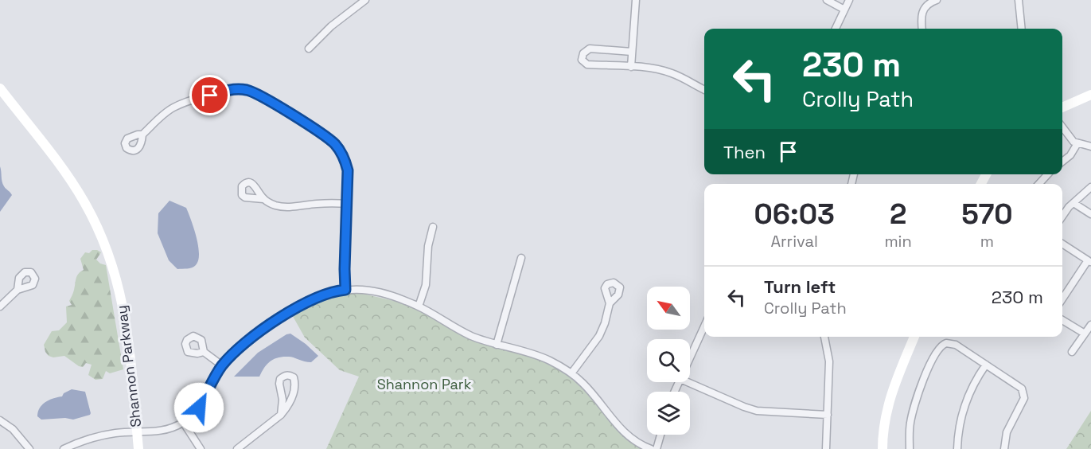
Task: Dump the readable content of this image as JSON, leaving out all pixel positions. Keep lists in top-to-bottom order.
{
  "streets": {
    "street": ["Shannon Parkway"]
  },
  "parks": ["Shannon Park"],
  "north": "top left",
  "page": {
    "turn": ["230 m", "Crolly Path"],
    "then": "Then",
    "eta": [
      "06:03",
      "Arrival",
      "2",
      "min",
      "570",
      "m"
    ],
    "list": [
      {
        "name": "Turn left",
        "note": "Crolly Path",
        "value": "230 m"
      }
    ]
  }
}
